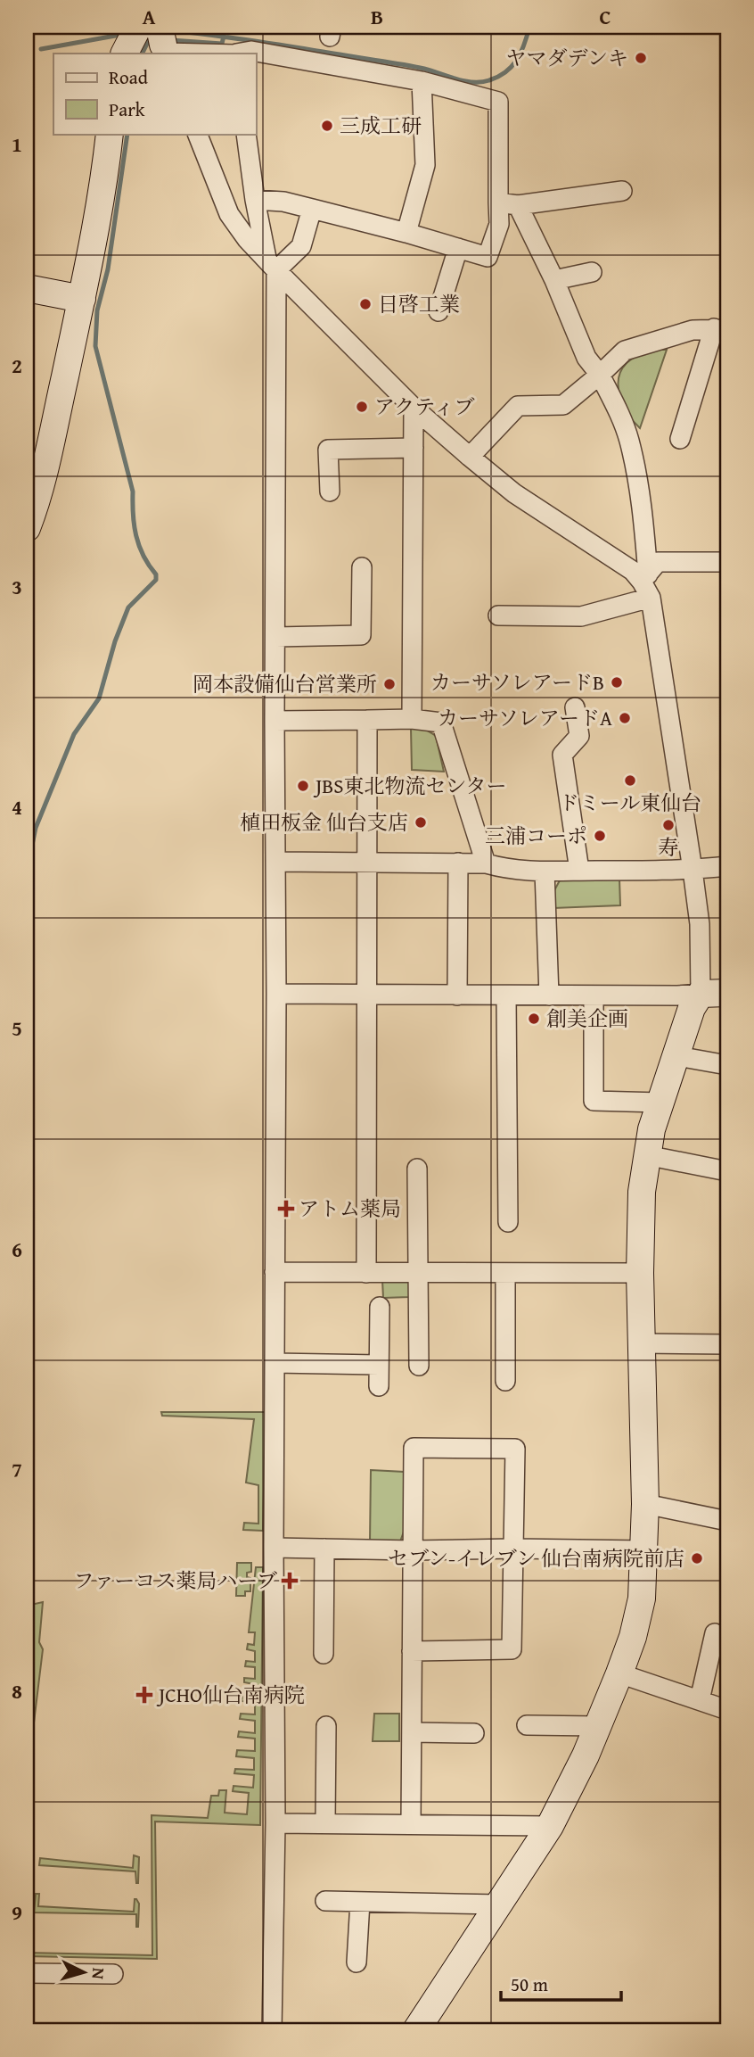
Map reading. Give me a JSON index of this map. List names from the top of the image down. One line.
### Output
{"places":{"other":["ヤマダデンキ","三成工研","日啓工業","アクティブ","カーサソレアードB","岡本設備仙台営業所","カーサソレアードA","ドミール東仙台","JBS東北物流センター","植田板金 仙台支店","寿","三浦コーポ","創美企画","セブン-イレブン 仙台南病院前店"],"health":["アトム薬局","ファーコス薬局ハーブ","JCHO仙台南病院"]},"legend":["Road","Park"],"scale_bar":"50 m","north":"right","grid":{"columns":["A","B","C"],"rows":["1","2","3","4","5","6","7","8","9"]}}
